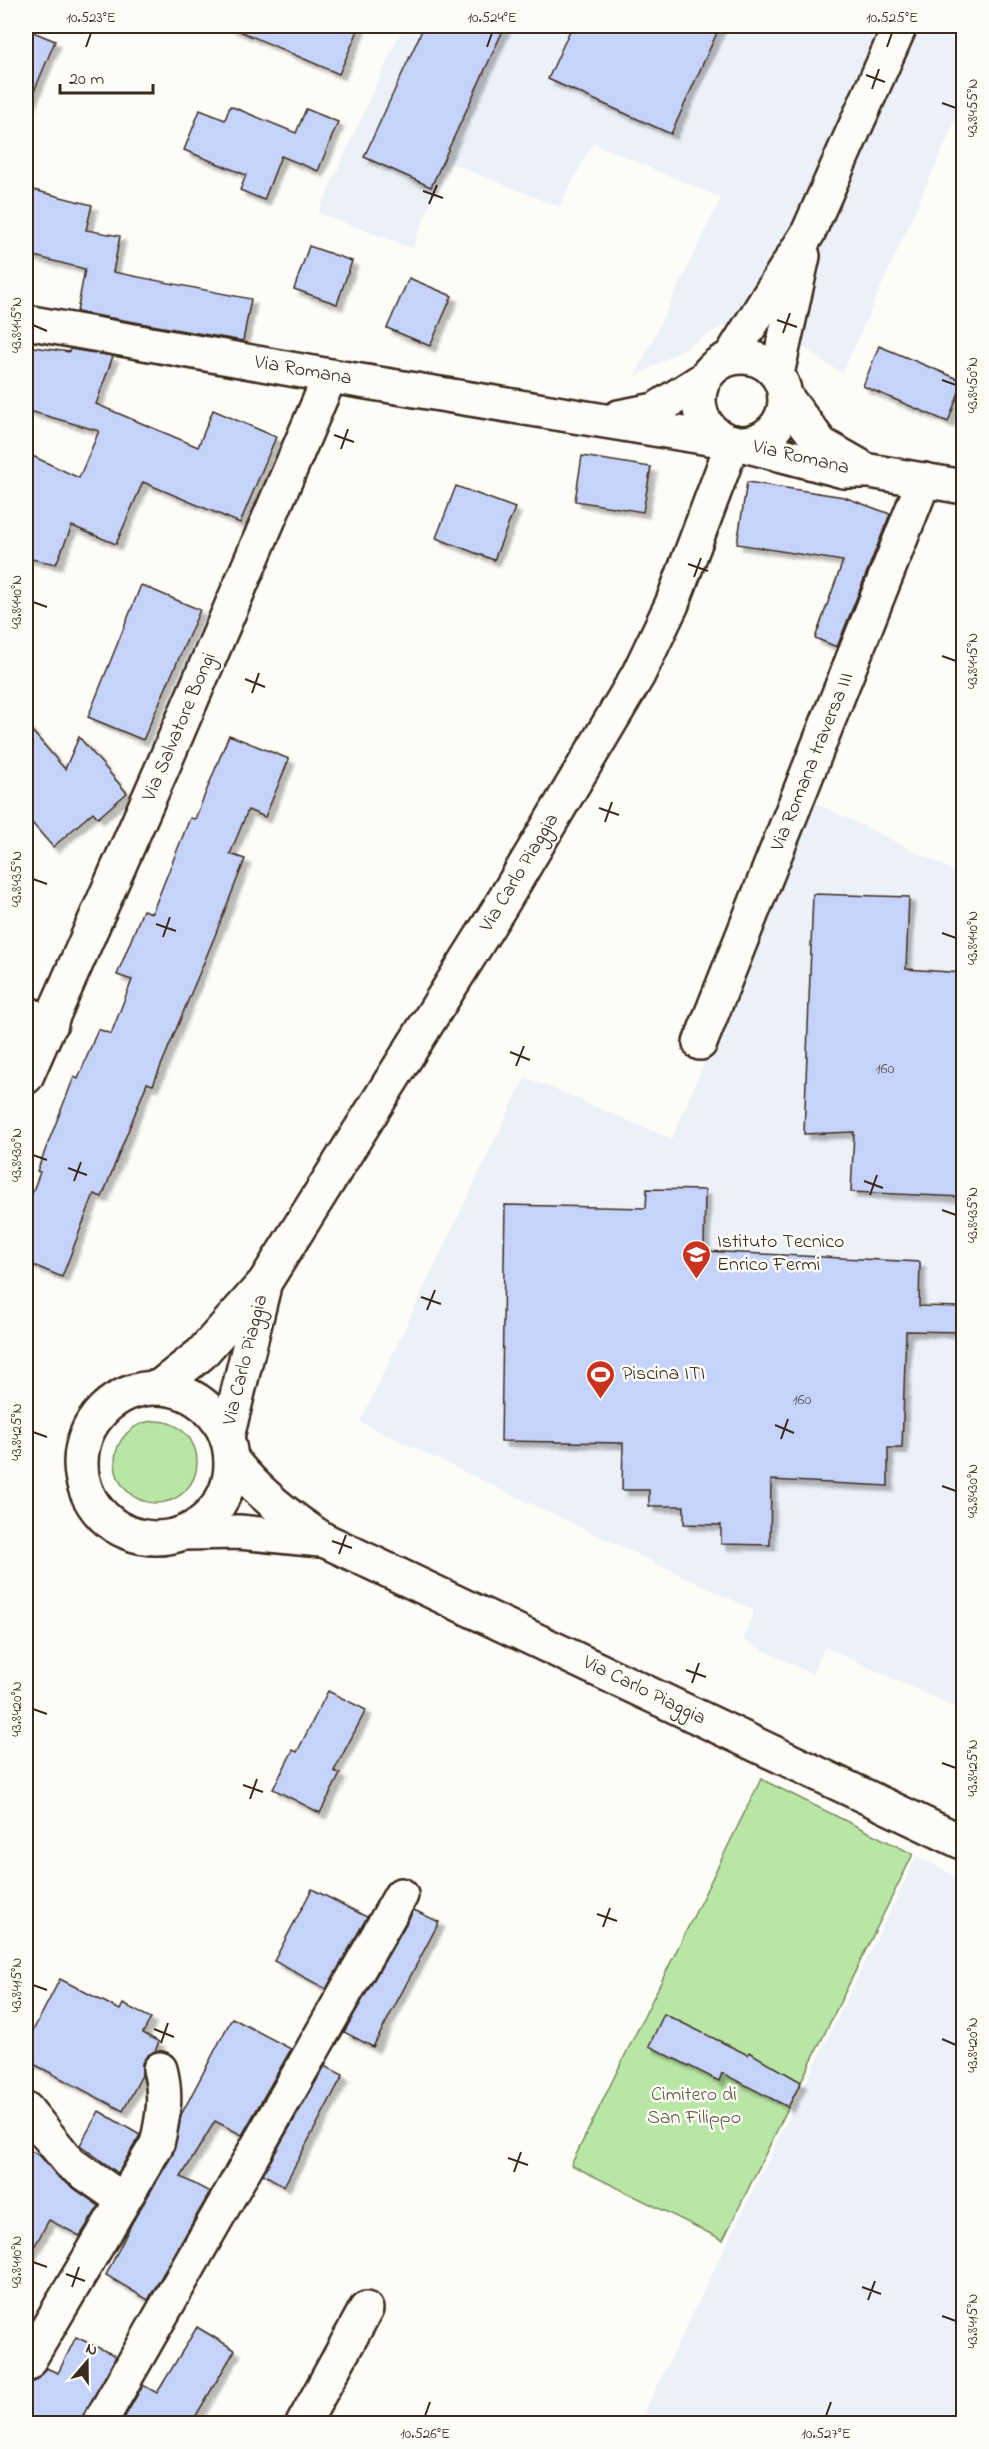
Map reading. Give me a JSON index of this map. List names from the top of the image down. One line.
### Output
{"streets":{"street":["Via Romana","Via Salvatore Bongi","Via Romana traversa III","Via Carlo Piaggia"]},"crossings":[["Via Romana","Via Salvatore Bongi"],["Via Romana","Via Romana traversa III"],["Via Romana","Via Carlo Piaggia"]],"parks":["Cimitero di San Filippo"],"places":{"school or university":["Istituto Tecnico Enrico Fermi"],"sports":["Piscina ITI"]},"house_numbers":["160","160"],"scale_bar":"20 m","north":"top","coordinates":["10.523°E","10.524°E","10.525°E","43.8455°N","43.8445°N","43.8450°N","43.8440°N","43.8435°N","43.8430°N","43.8425°N","43.8420°N","43.8415°N","43.8410°N","10.526°E","10.527°E"]}
